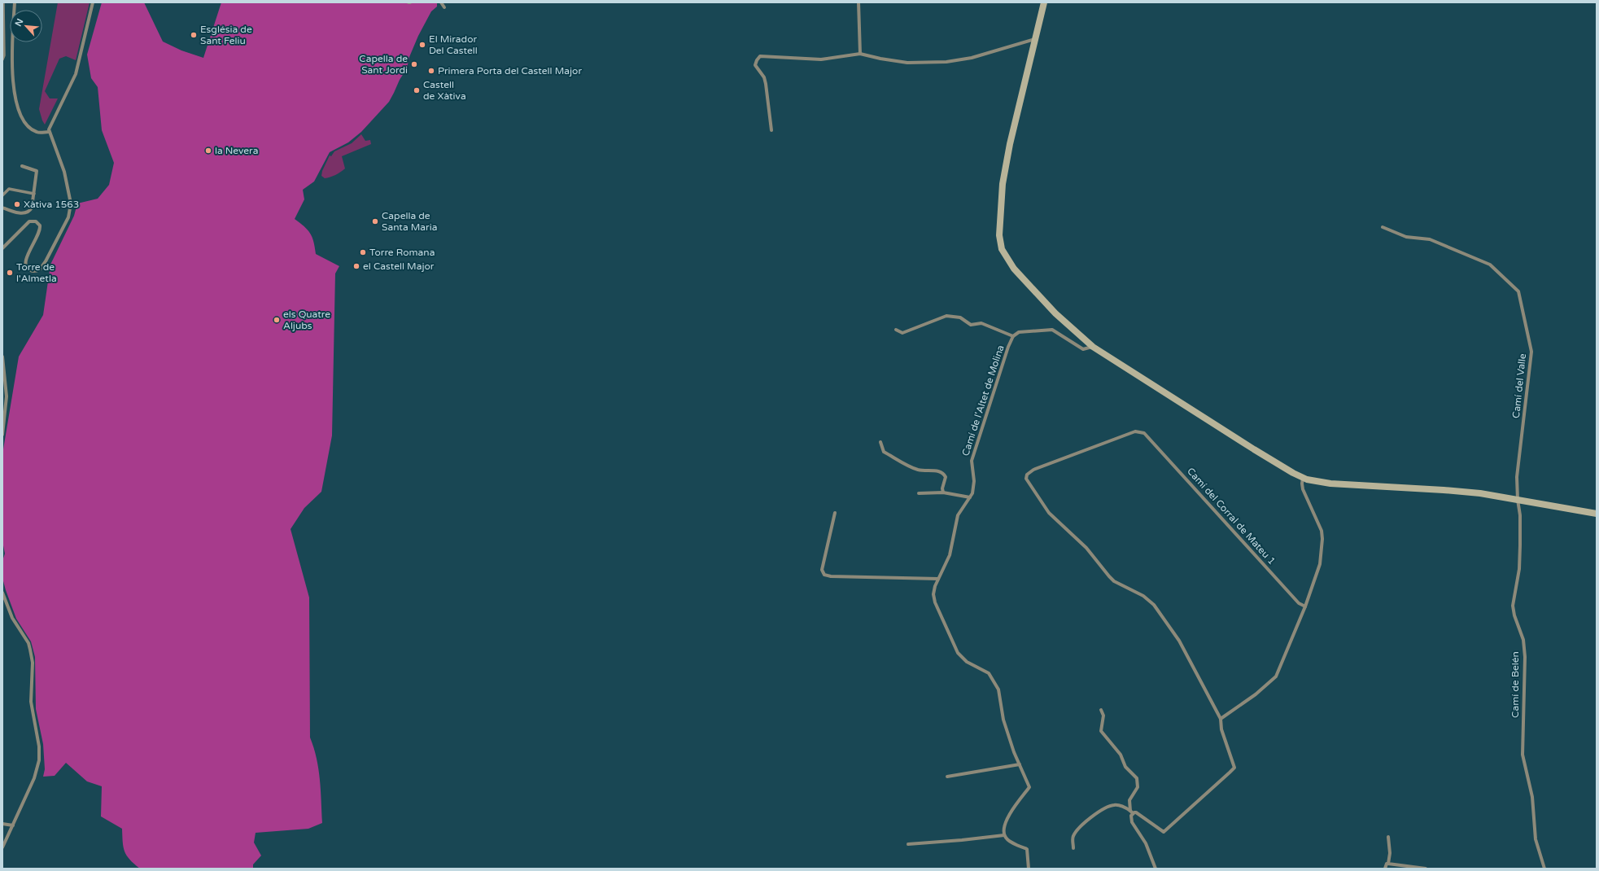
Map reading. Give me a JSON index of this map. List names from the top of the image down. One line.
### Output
{"streets":{"street":["Camí del Valle","Camí de l'Altet de Molina","Camí del Corral de Mateu 1","Camí de Belén"]},"crossings":[["Camí del Valle","Camí de Belén"]],"places":["Església de Sant Feliu","El Mirador Del Castell","Capella de Sant Jordi","Primera Porta del Castell Major","Castell de Xàtiva","la Nevera","Xàtiva 1563","Capella de Santa Maria","Torre Romana","el Castell Major","Torre de l'Almetla","els Quatre Aljubs"],"north":"top left"}
